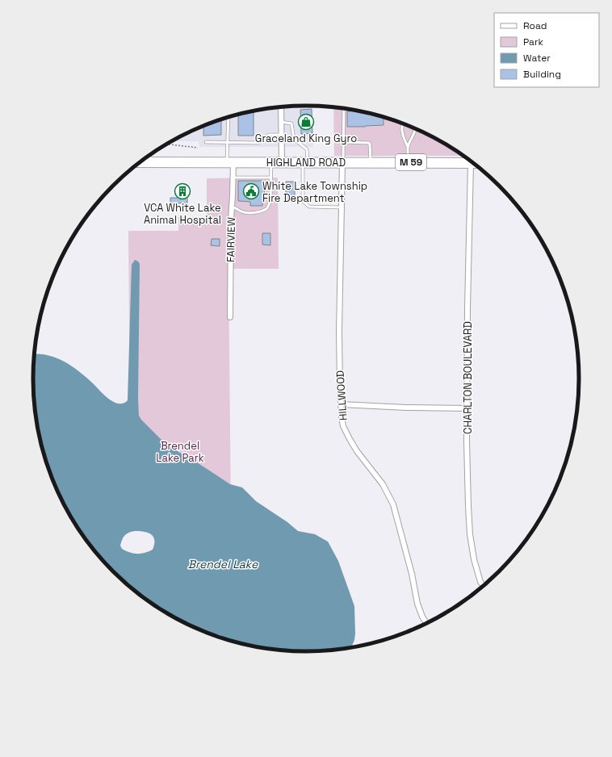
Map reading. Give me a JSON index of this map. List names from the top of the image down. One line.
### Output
{"streets":{"highway":["HIGHLAND ROAD","M 59"],"street":["FAIRVIEW","CHARLTON BOULEVARD","HILLWOOD"]},"crossings":[["HIGHLAND ROAD","FAIRVIEW"],["HIGHLAND ROAD","HILLWOOD"]],"water":["Brendel Lake"],"parks":["Brendel Lake Park"],"places":{"shop":["Graceland King Gyro"],"building":["VCA White Lake Animal Hospital"],"public building":["White Lake Township Fire Department"]},"legend":["Road","Park","Water","Building"]}
